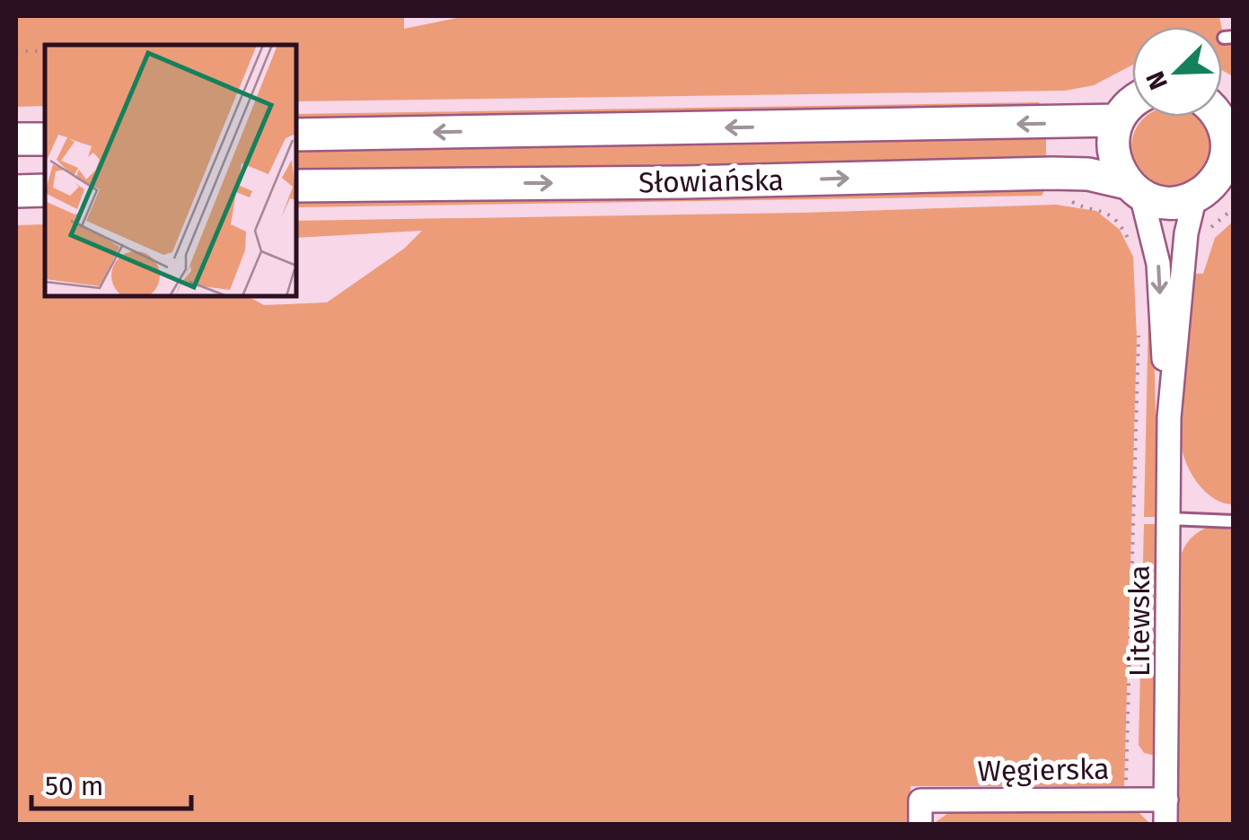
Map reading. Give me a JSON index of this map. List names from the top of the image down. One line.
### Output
{"streets":{"main road":["Słowiańska"],"street":["Litewska","Węgierska"]},"crossings":[["Słowiańska","Litewska"],["Litewska","Węgierska"]],"scale_bar":"50 m","north":"bottom left"}
